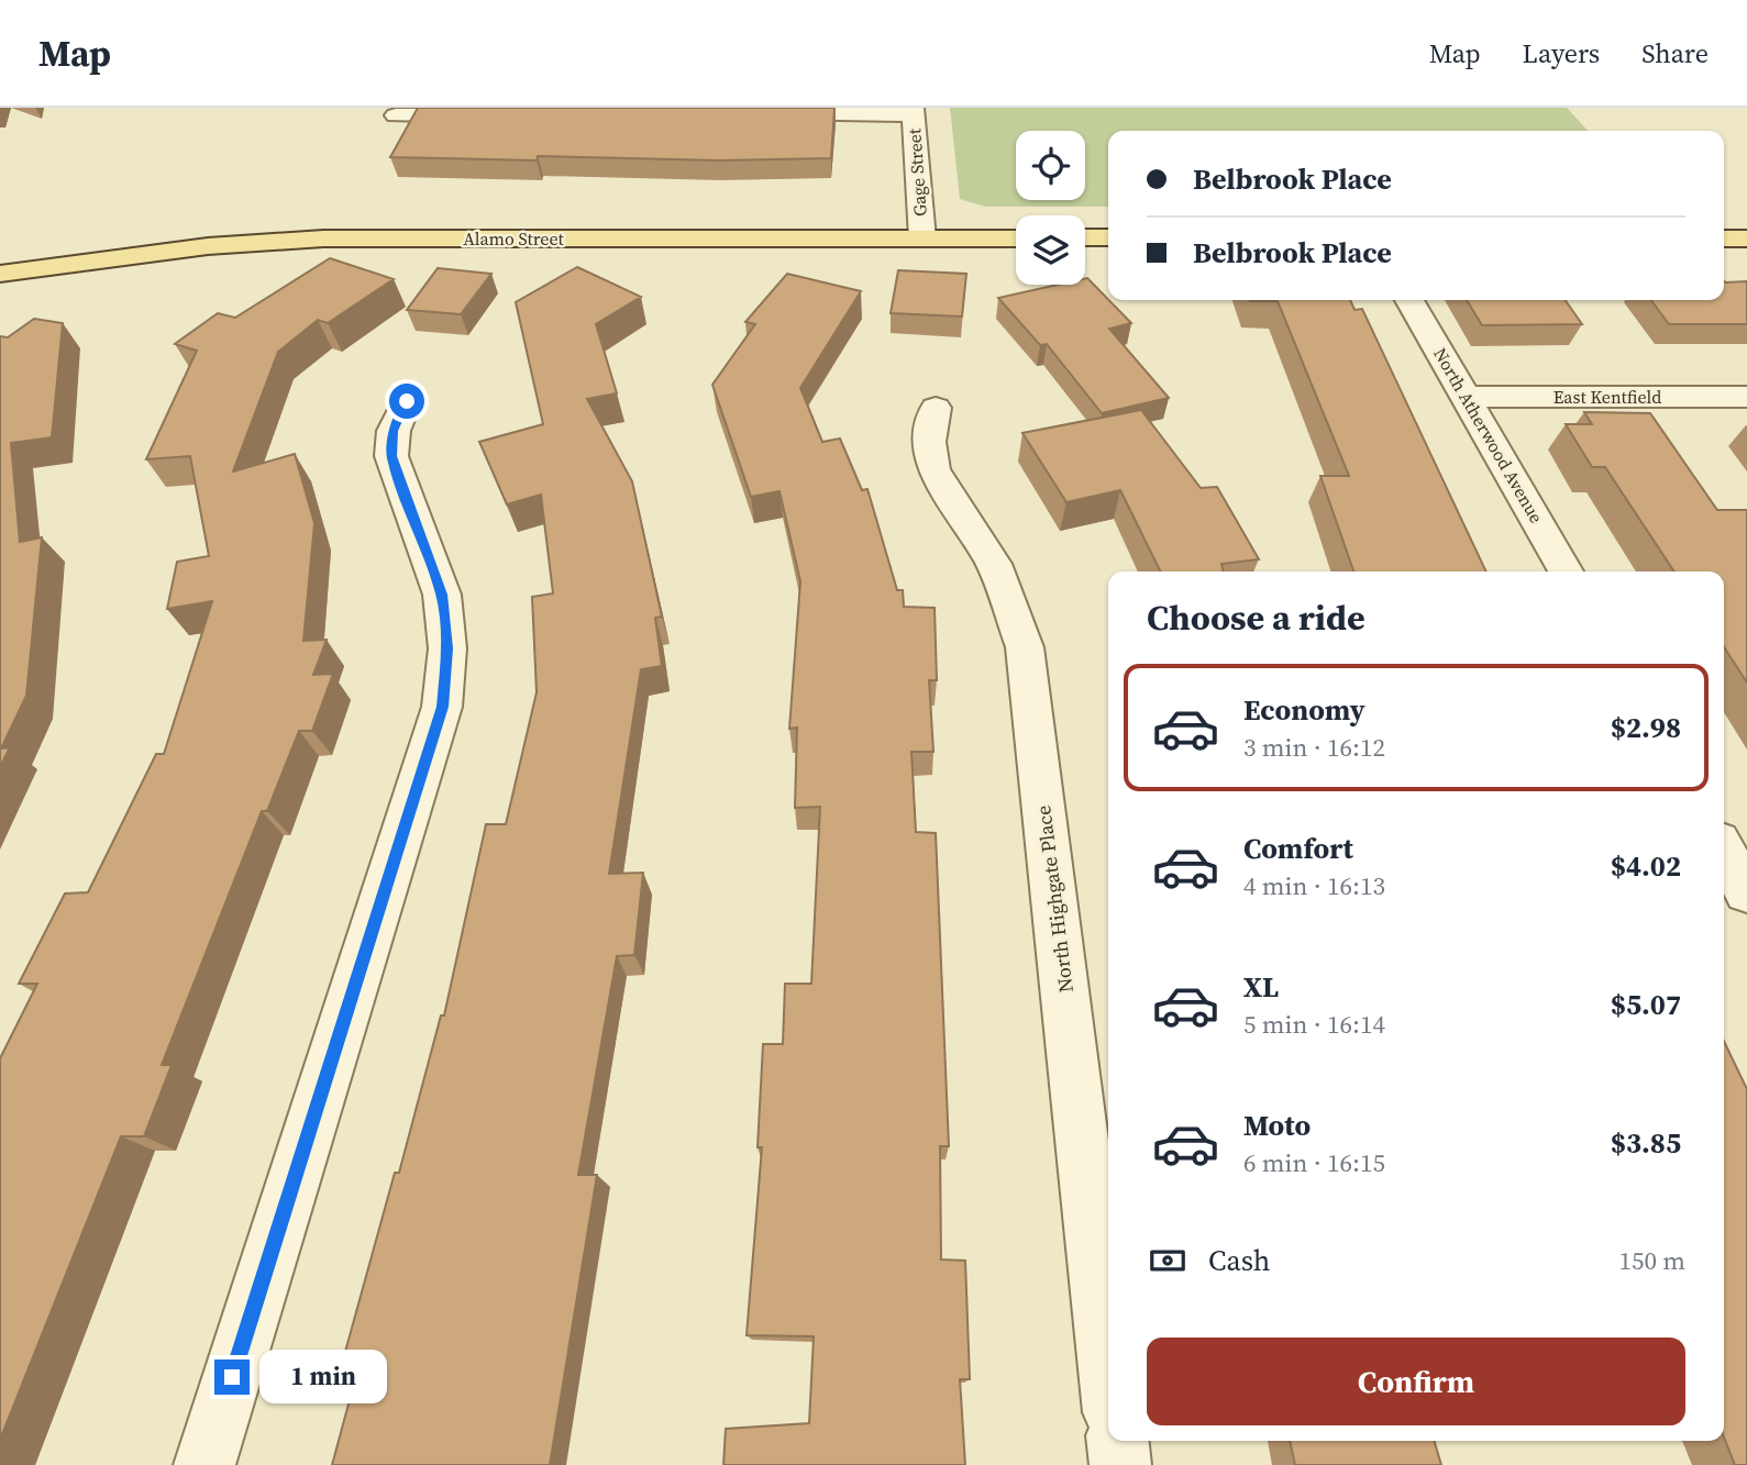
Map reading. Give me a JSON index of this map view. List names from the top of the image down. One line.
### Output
{"streets":{"main road":["Alamo Street"],"street":["Gage Street","East Kentfield","North Atherwood Avenue","North Highgate Place"]},"crossings":[["Gage Street","Alamo Street"],["East Kentfield","North Atherwood Avenue"]],"page":{"header":"Map","nav":["Map","Layers","Share"],"banner":["Belbrook Place","Belbrook Place"],"heading":"Choose a ride","list":[{"name":"Economy","note":"3 min · 16:12","value":"$2.98"},{"name":"Comfort","note":"4 min · 16:13","value":"$4.02"},{"name":"XL","note":"5 min · 16:14","value":"$5.07"},{"name":"Moto","note":"6 min · 16:15","value":"$3.85"}],"pay":["Cash","150 m"],"buttons":"Confirm","bubble":"1 min"}}
